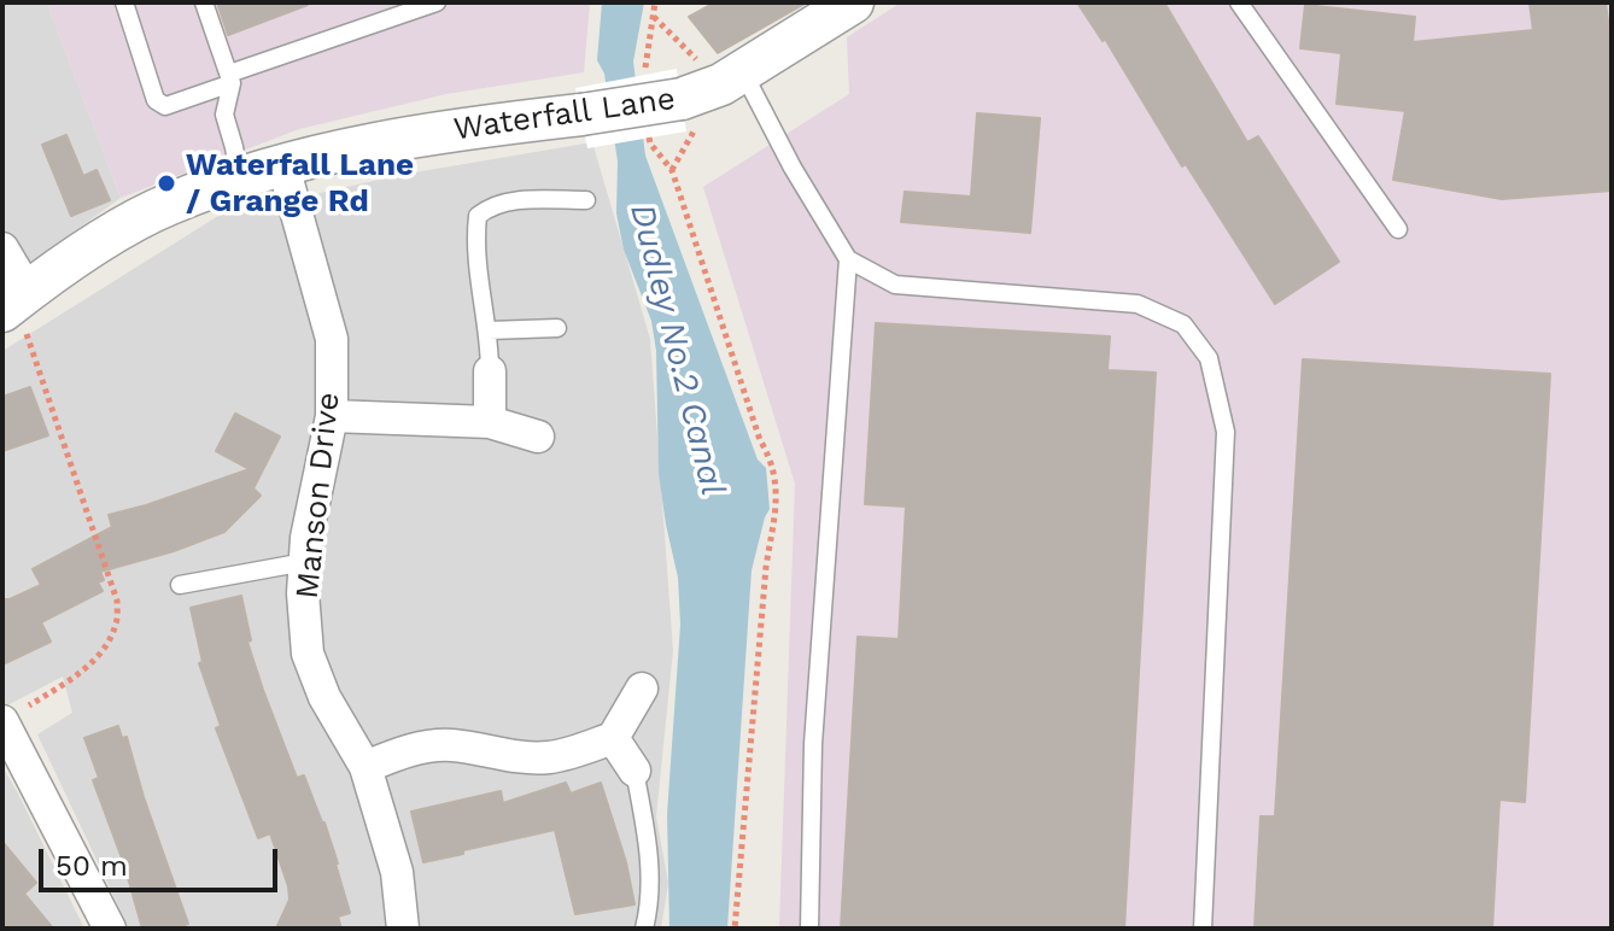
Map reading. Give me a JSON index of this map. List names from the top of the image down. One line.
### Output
{"streets":{"street":["Waterfall Lane","Manson Drive"]},"crossings":[["Waterfall Lane","Manson Drive"]],"water":["Dudley No.2 Canal"],"places":["Waterfall Lane / Grange Rd"],"scale_bar":"50 m"}
